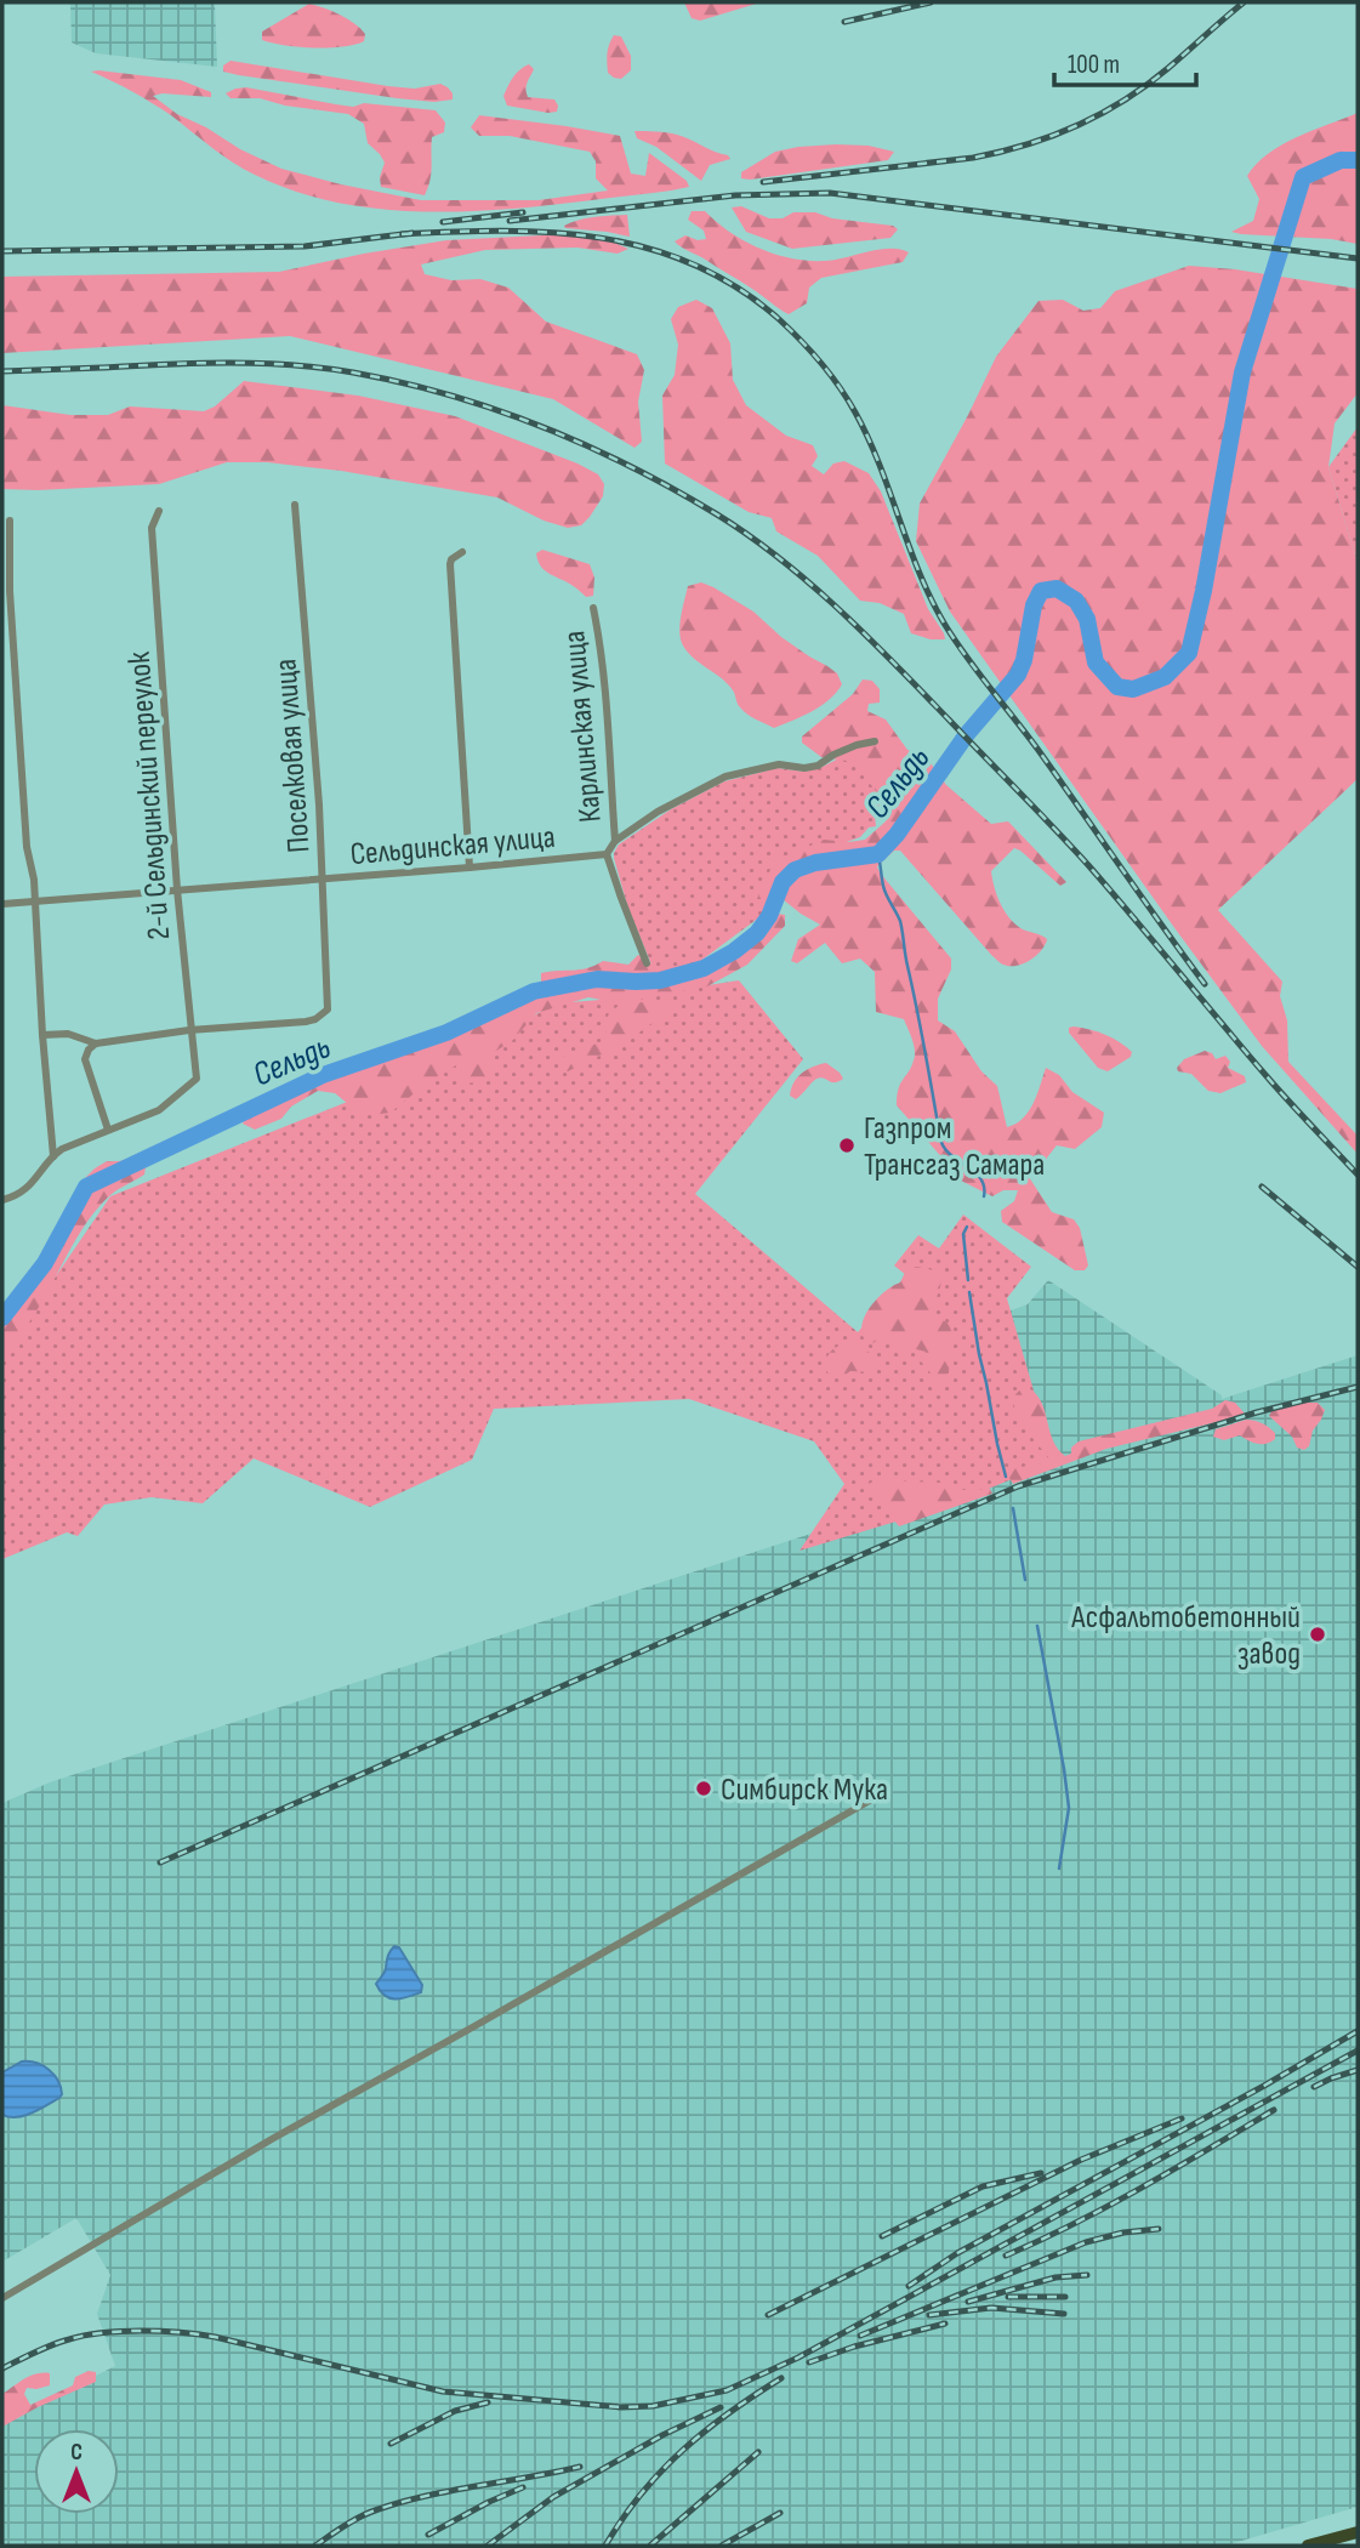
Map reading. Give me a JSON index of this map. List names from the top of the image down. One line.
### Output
{"streets":{"street":["Карлинская улица","Поселковая улица","2-й Сельдинский переулок","Сельдинская улица"]},"crossings":[["Поселковая улица","2-й Сельдинский переулок"],["Поселковая улица","Сельдинская улица"],["2-й Сельдинский переулок","Сельдинская улица"]],"water":["Сельдь"],"places":["Газпром Трансгаз Самара","Асфальтобетонный завод","Симбирск Мука"],"scale_bar":"100 m","north":"top"}
